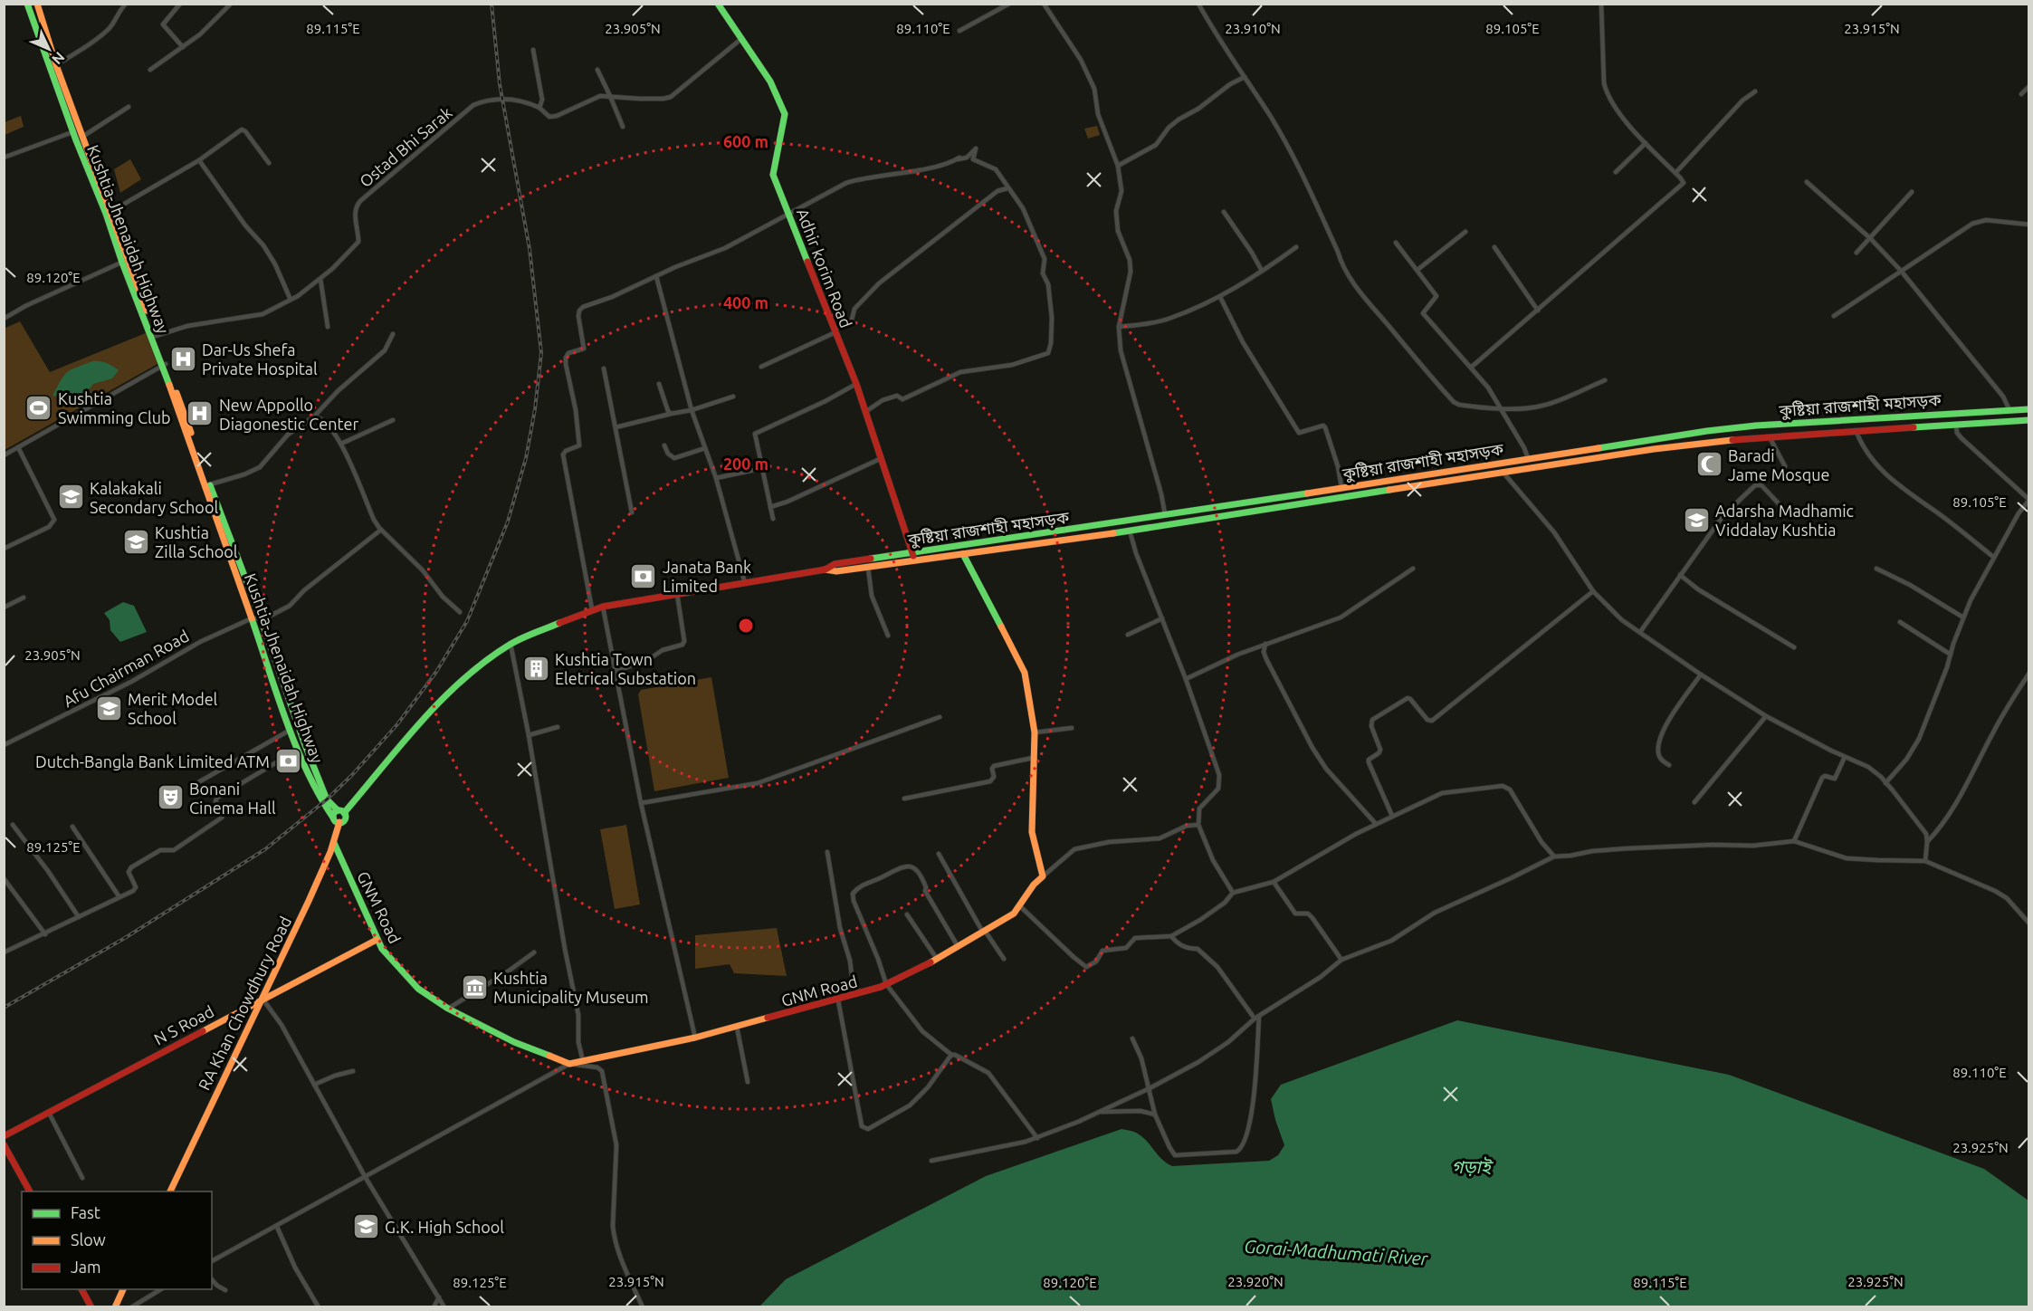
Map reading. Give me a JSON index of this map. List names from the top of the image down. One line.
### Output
{"streets":{"main road":["Kushtia-Jhenaidah Highway","Adhir korim Road","কুষ্টিয়া রাজশাহী মহাসড়ক","GNM Road","RA Khan Chowdhury Road","N S Road"],"street":["Ostad Bhi Sarak","Afu Chairman Road"]},"crossings":[["Ostad Bhi Sarak","Kushtia-Jhenaidah Highway"],["Kushtia-Jhenaidah Highway","কুষ্টিয়া রাজশাহী মহাসড়ক"],["Kushtia-Jhenaidah Highway","Afu Chairman Road"],["Kushtia-Jhenaidah Highway","RA Khan Chowdhury Road"],["Adhir korim Road","কুষ্টিয়া রাজশাহী মহাসড়ক"],["কুষ্টিয়া রাজশাহী মহাসড়ক","RA Khan Chowdhury Road"],["GNM Road","RA Khan Chowdhury Road"],["GNM Road","N S Road"],["RA Khan Chowdhury Road","N S Road"]],"water":["গড়াই","Gorai-Madhumati River"],"places":{"hospital":["Dar-Us Shefa Private Hospital","New Appollo Diagonestic Center"],"sports":["Kushtia Swimming Club"],"mosque":["Baradi Jame Mosque"],"school or university":["Kalakakali Secondary School","Adarsha Madhamic Viddalay Kushtia","Kushtia Zilla School","Merit Model School","G.K. High School"],"bank":["Janata Bank Limited","Dutch-Bangla Bank Limited ATM"],"building":["Kushtia Town Eletrical Substation"],"theatre":["Bonani Cinema Hall"],"museum":["Kushtia Municipality Museum"]},"legend":["Fast","Slow","Jam"],"north":"bottom right","coordinates":["89.110°E","89.105°E","89.115°E","23.905°N","23.910°N","23.915°N","89.120°E","89.125°E","23.925°N","23.920°N"],"rings":["600 m","400 m","200 m"]}
